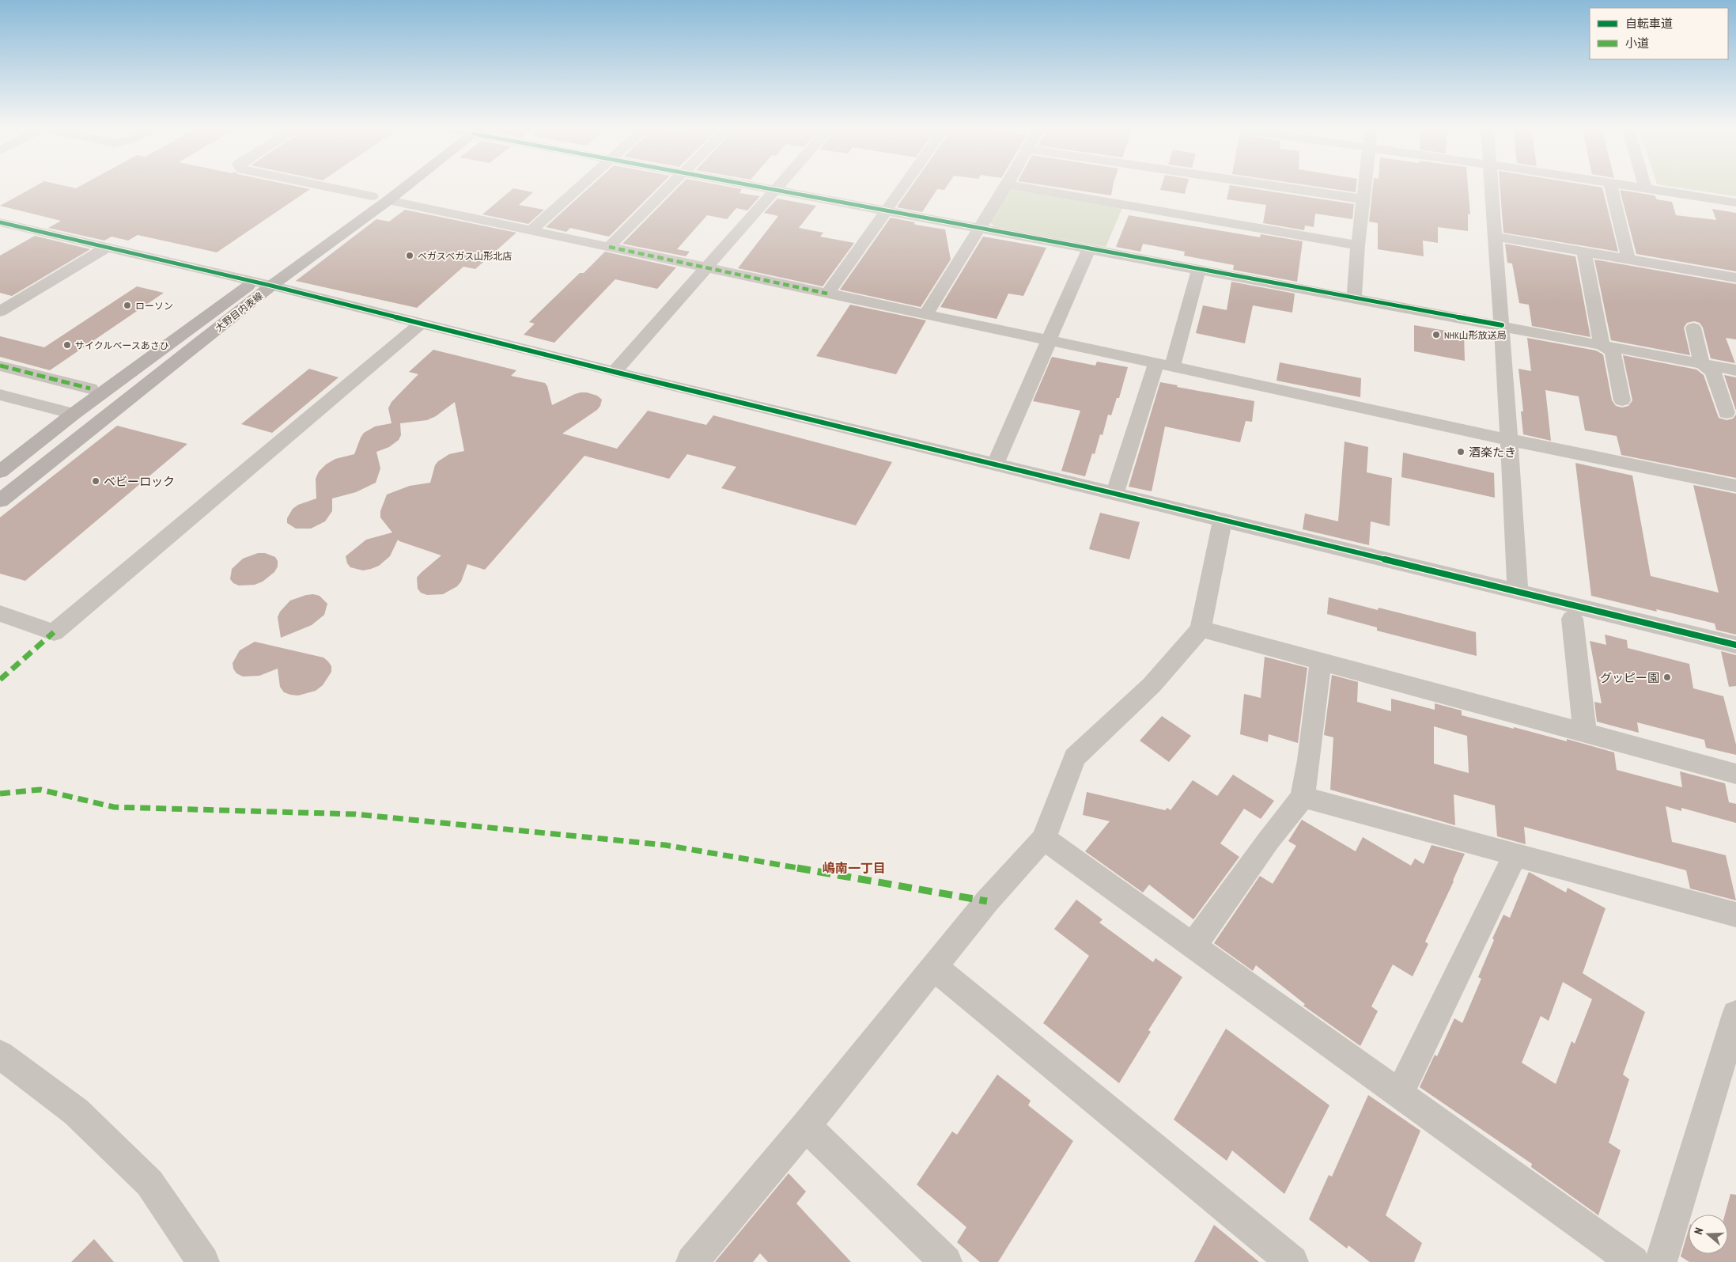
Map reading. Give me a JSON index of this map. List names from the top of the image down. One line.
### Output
{"streets":{"main road":["大野目内表線"]},"districts":["嶋南一丁目"],"places":["ベガスベガス山形北店","ローソン","NHK山形放送局","サイクルベースあさひ","酒楽たき","ベビーロック","グッピー園"],"legend":["自転車道","小道"],"north":"left"}
